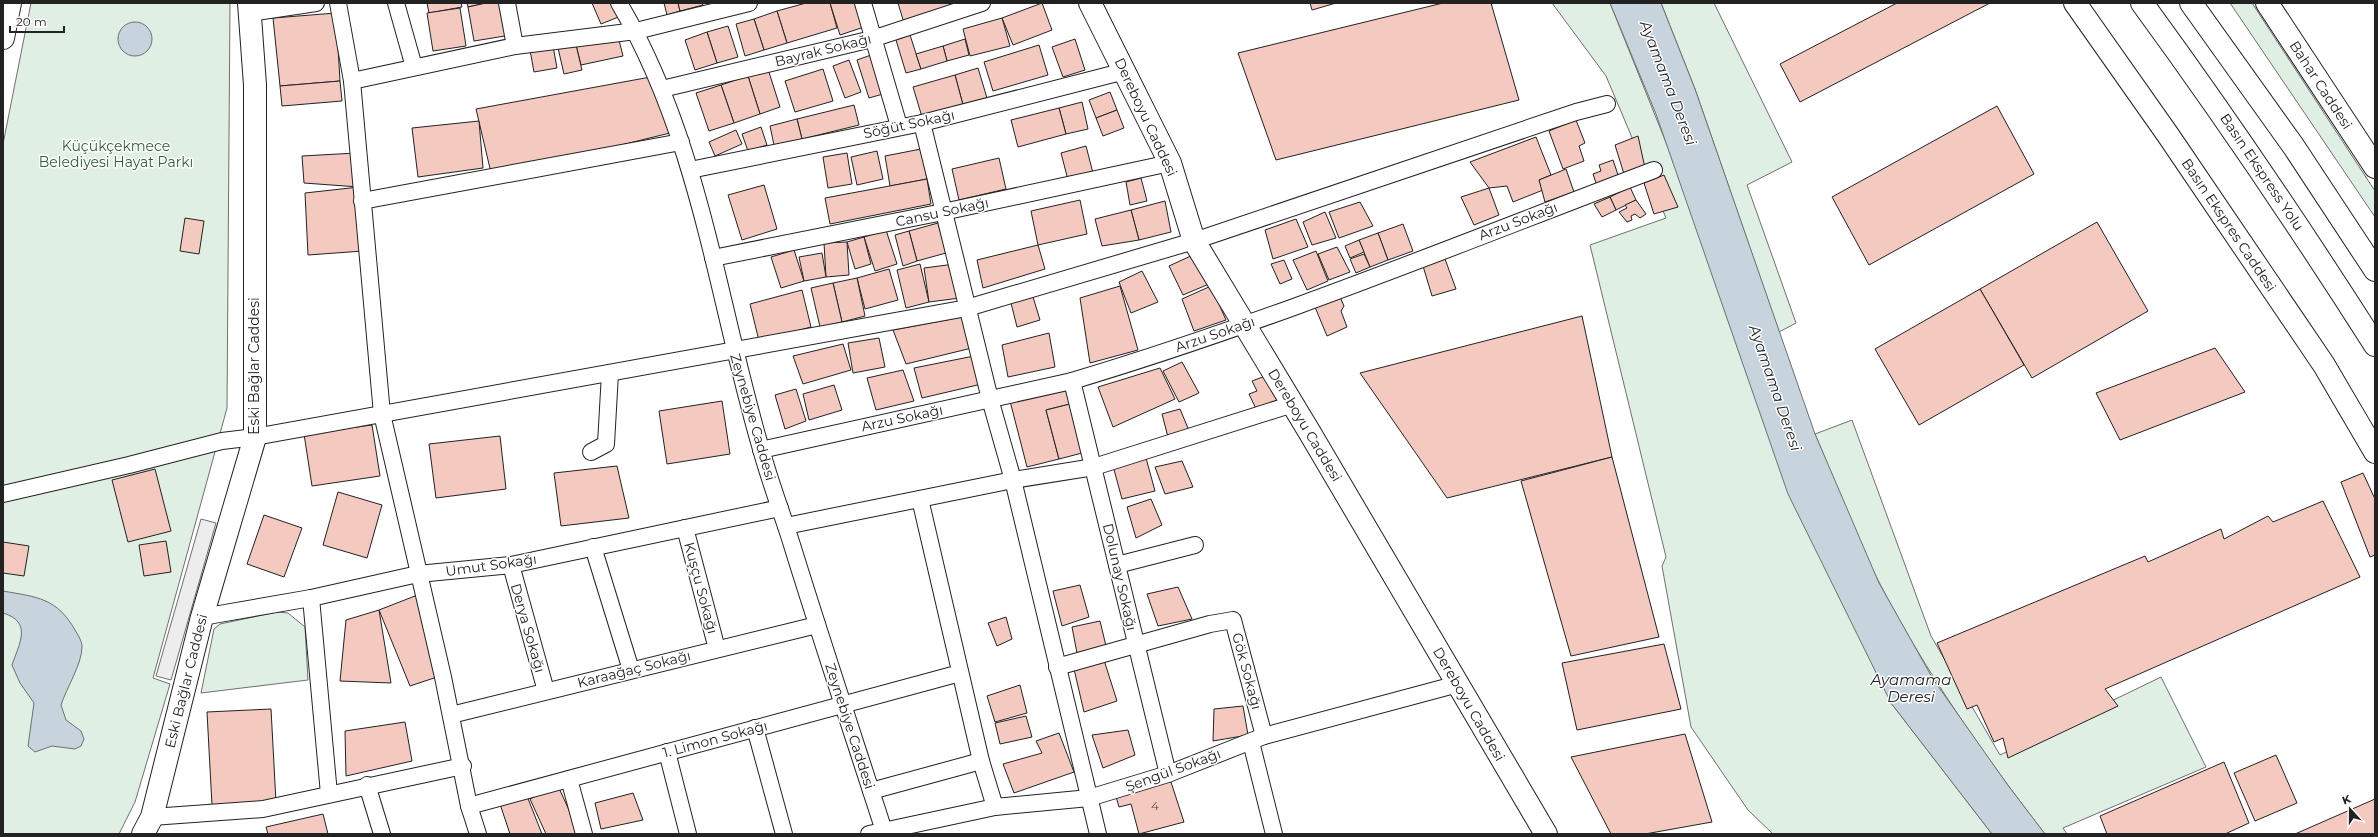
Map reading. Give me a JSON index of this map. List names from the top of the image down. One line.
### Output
{"streets":{"main road":["Bahar Caddesi","Dereboyu Caddesi","Basın Ekspress Yolu","Basın Ekspres Caddesi","Eski Bağlar Caddesi"],"street":["Bayrak Sokağı","Söğüt Sokağı","Cansu Sokağı","Arzu Sokağı","Zeynebiye Caddesi","Umut Sokağı","Dolunay Sokağı","Kuşçu Sokağı","Derya Sokağı","Karaağaç Sokağı","Gök Sokağı","1. Limon Sokağı","Şengül Sokağı"]},"crossings":[["Bayrak Sokağı","Zeynebiye Caddesi"],["Dereboyu Caddesi","Söğüt Sokağı"],["Dereboyu Caddesi","Cansu Sokağı"],["Dereboyu Caddesi","Arzu Sokağı"],["Dereboyu Caddesi","Şengül Sokağı"],["Söğüt Sokağı","Zeynebiye Caddesi"],["Cansu Sokağı","Zeynebiye Caddesi"],["Arzu Sokağı","Zeynebiye Caddesi"],["Arzu Sokağı","Dolunay Sokağı"],["Eski Bağlar Caddesi","Umut Sokağı"],["Zeynebiye Caddesi","Umut Sokağı"],["Zeynebiye Caddesi","Karaağaç Sokağı"],["Zeynebiye Caddesi","1. Limon Sokağı"],["Zeynebiye Caddesi","Şengül Sokağı"],["Umut Sokağı","Kuşçu Sokağı"],["Umut Sokağı","Derya Sokağı"],["Dolunay Sokağı","Gök Sokağı"],["Dolunay Sokağı","Şengül Sokağı"],["Kuşçu Sokağı","Karaağaç Sokağı"],["Derya Sokağı","Karaağaç Sokağı"],["Gök Sokağı","Şengül Sokağı"]],"water":["Ayamama Deresi"],"parks":["Küçükçekmece Belediyesi Hayat Parkı"],"house_numbers":["4"],"scale_bar":"20 m","north":"top"}
